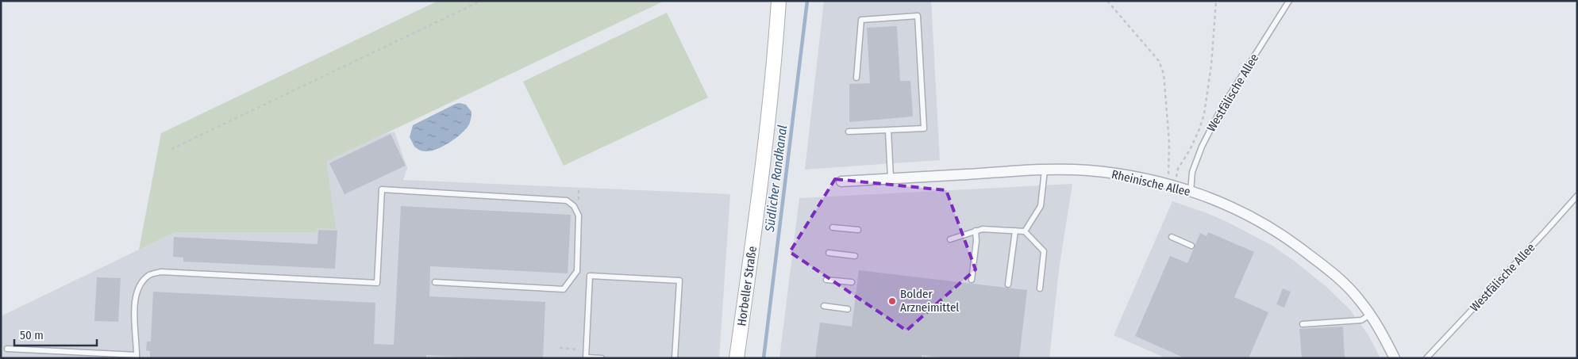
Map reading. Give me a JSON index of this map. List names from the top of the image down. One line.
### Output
{"streets":{"main road":["Horbeller Straße"],"street":["Rheinische Allee"],"lane":["Westfälische Allee"]},"crossings":[["Westfälische Allee","Rheinische Allee"]],"water":["Südlicher Randkanal"],"places":["Bolder Arzneimittel"],"scale_bar":"50 m"}
